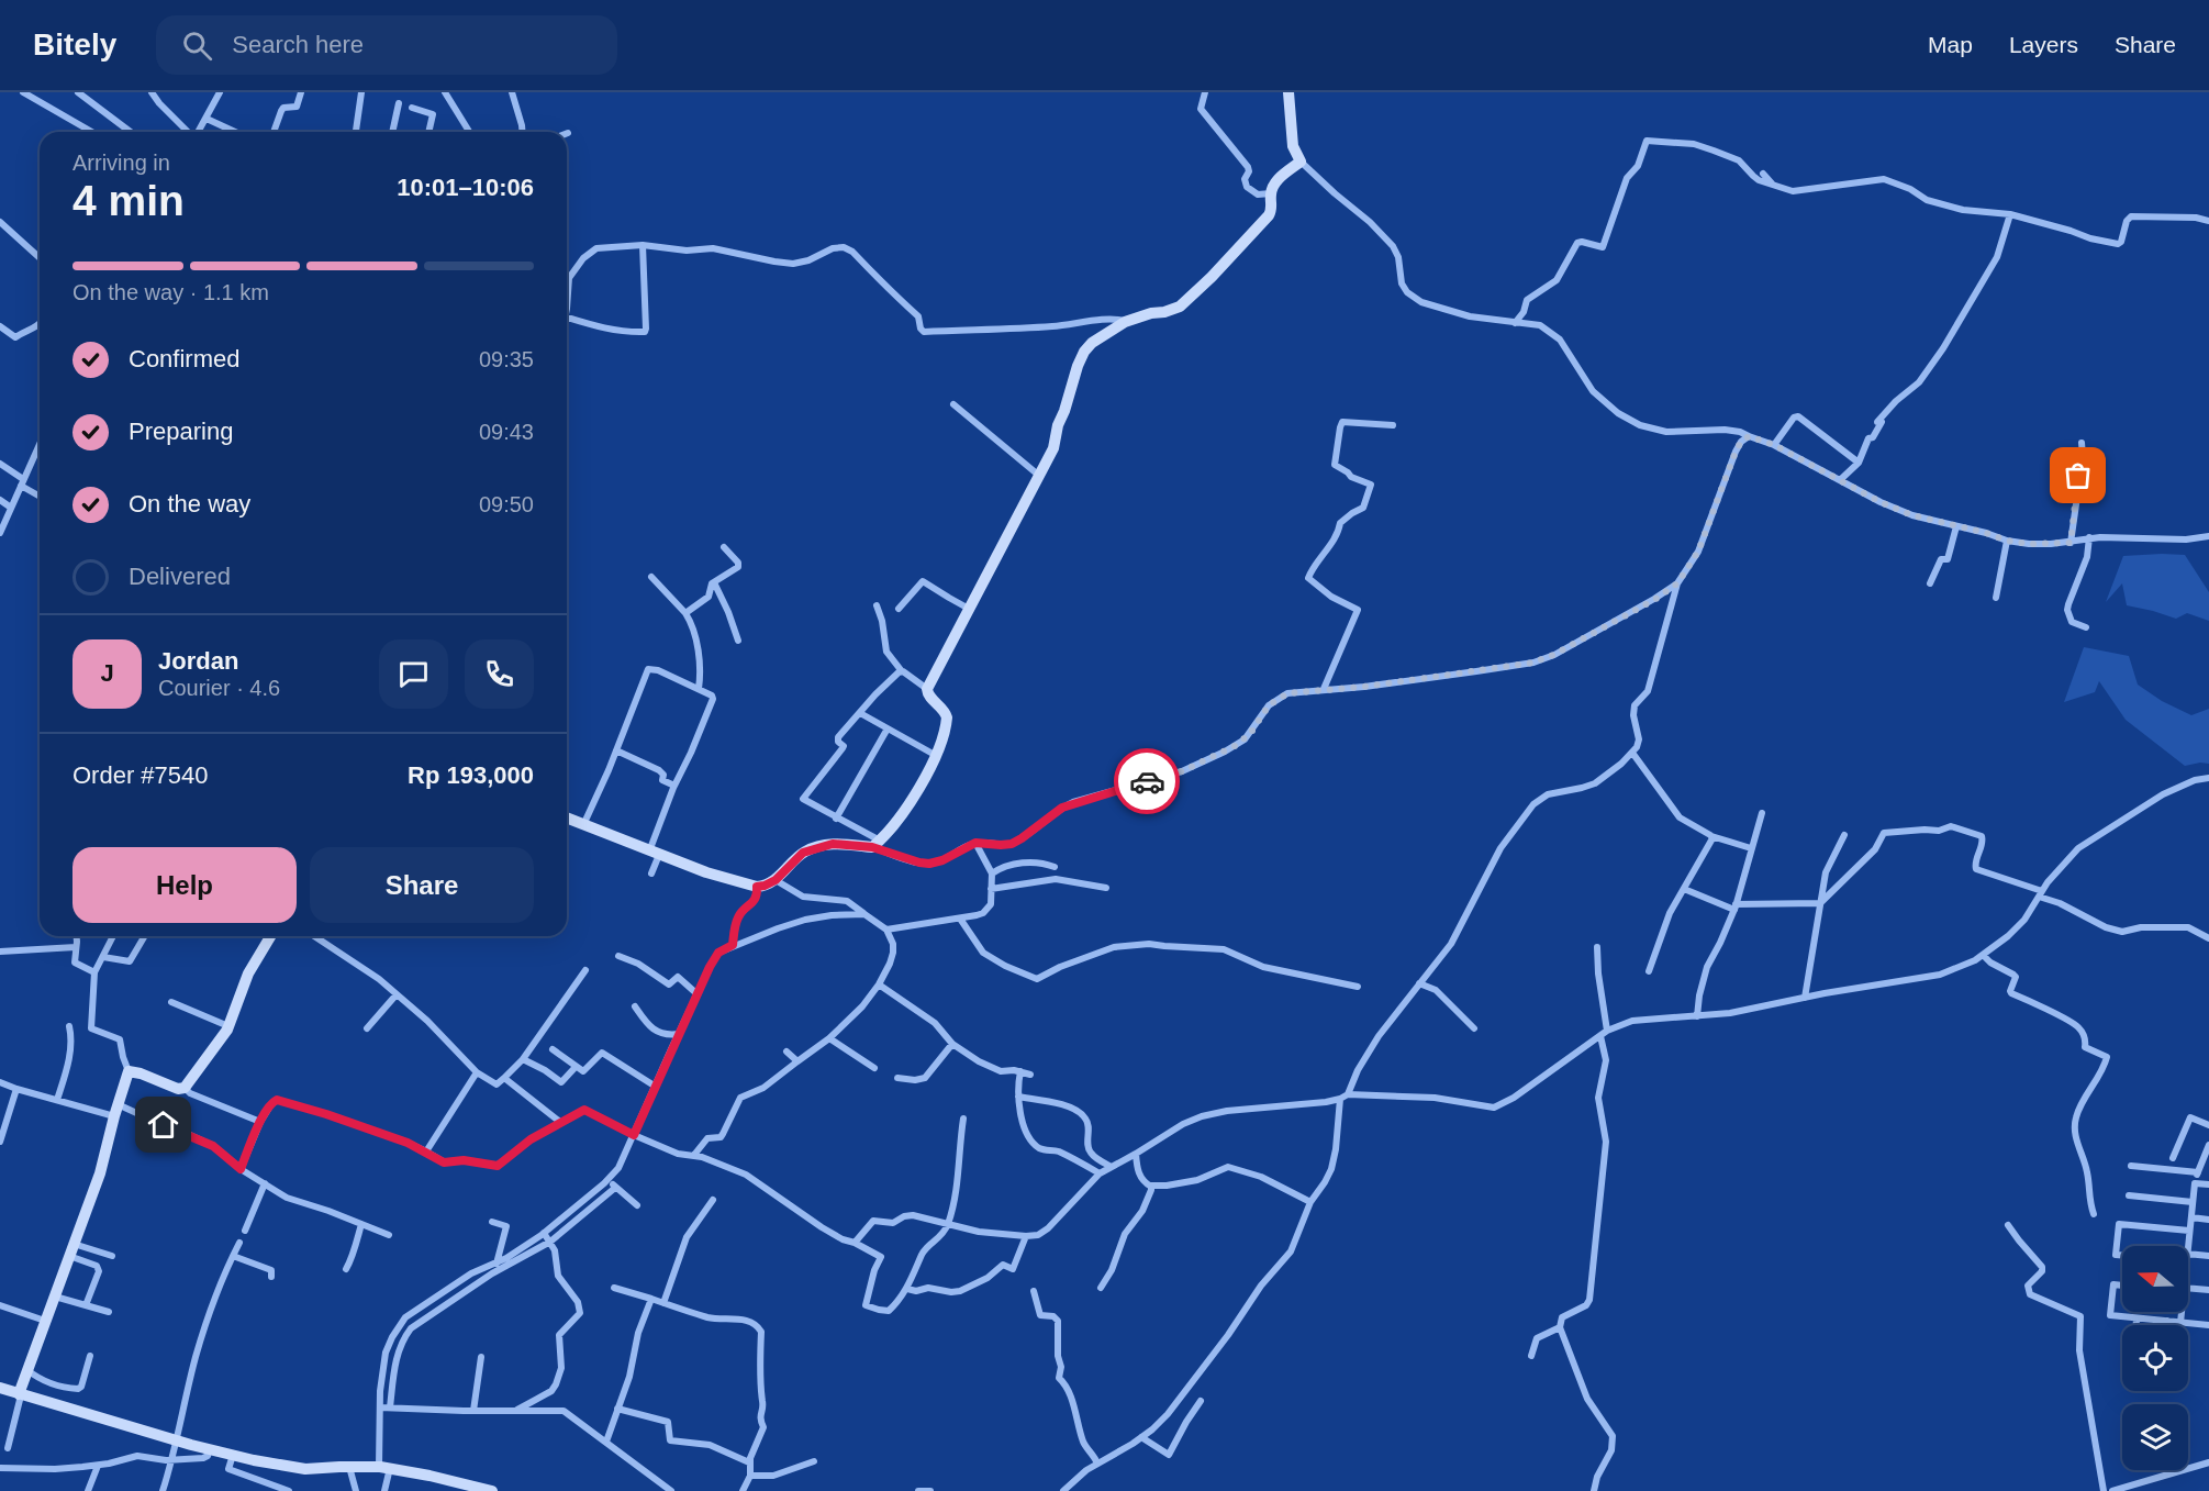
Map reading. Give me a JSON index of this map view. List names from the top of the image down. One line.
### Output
{"north":"left","page":{"header":"Bitely","search":"Search here","nav":["Map","Layers","Share"],"heading":["4 min","Arriving in","10:01–10:06"],"panel":["Jordan","Courier · 4.6","Order #7540","Rp 193,000"],"bar":"On the way · 1.1 km","list":[["Confirmed","09:35"],["Preparing","09:43"],["On the way","09:50"],"Delivered"],"round":"J","buttons":["Help","Share"]}}
